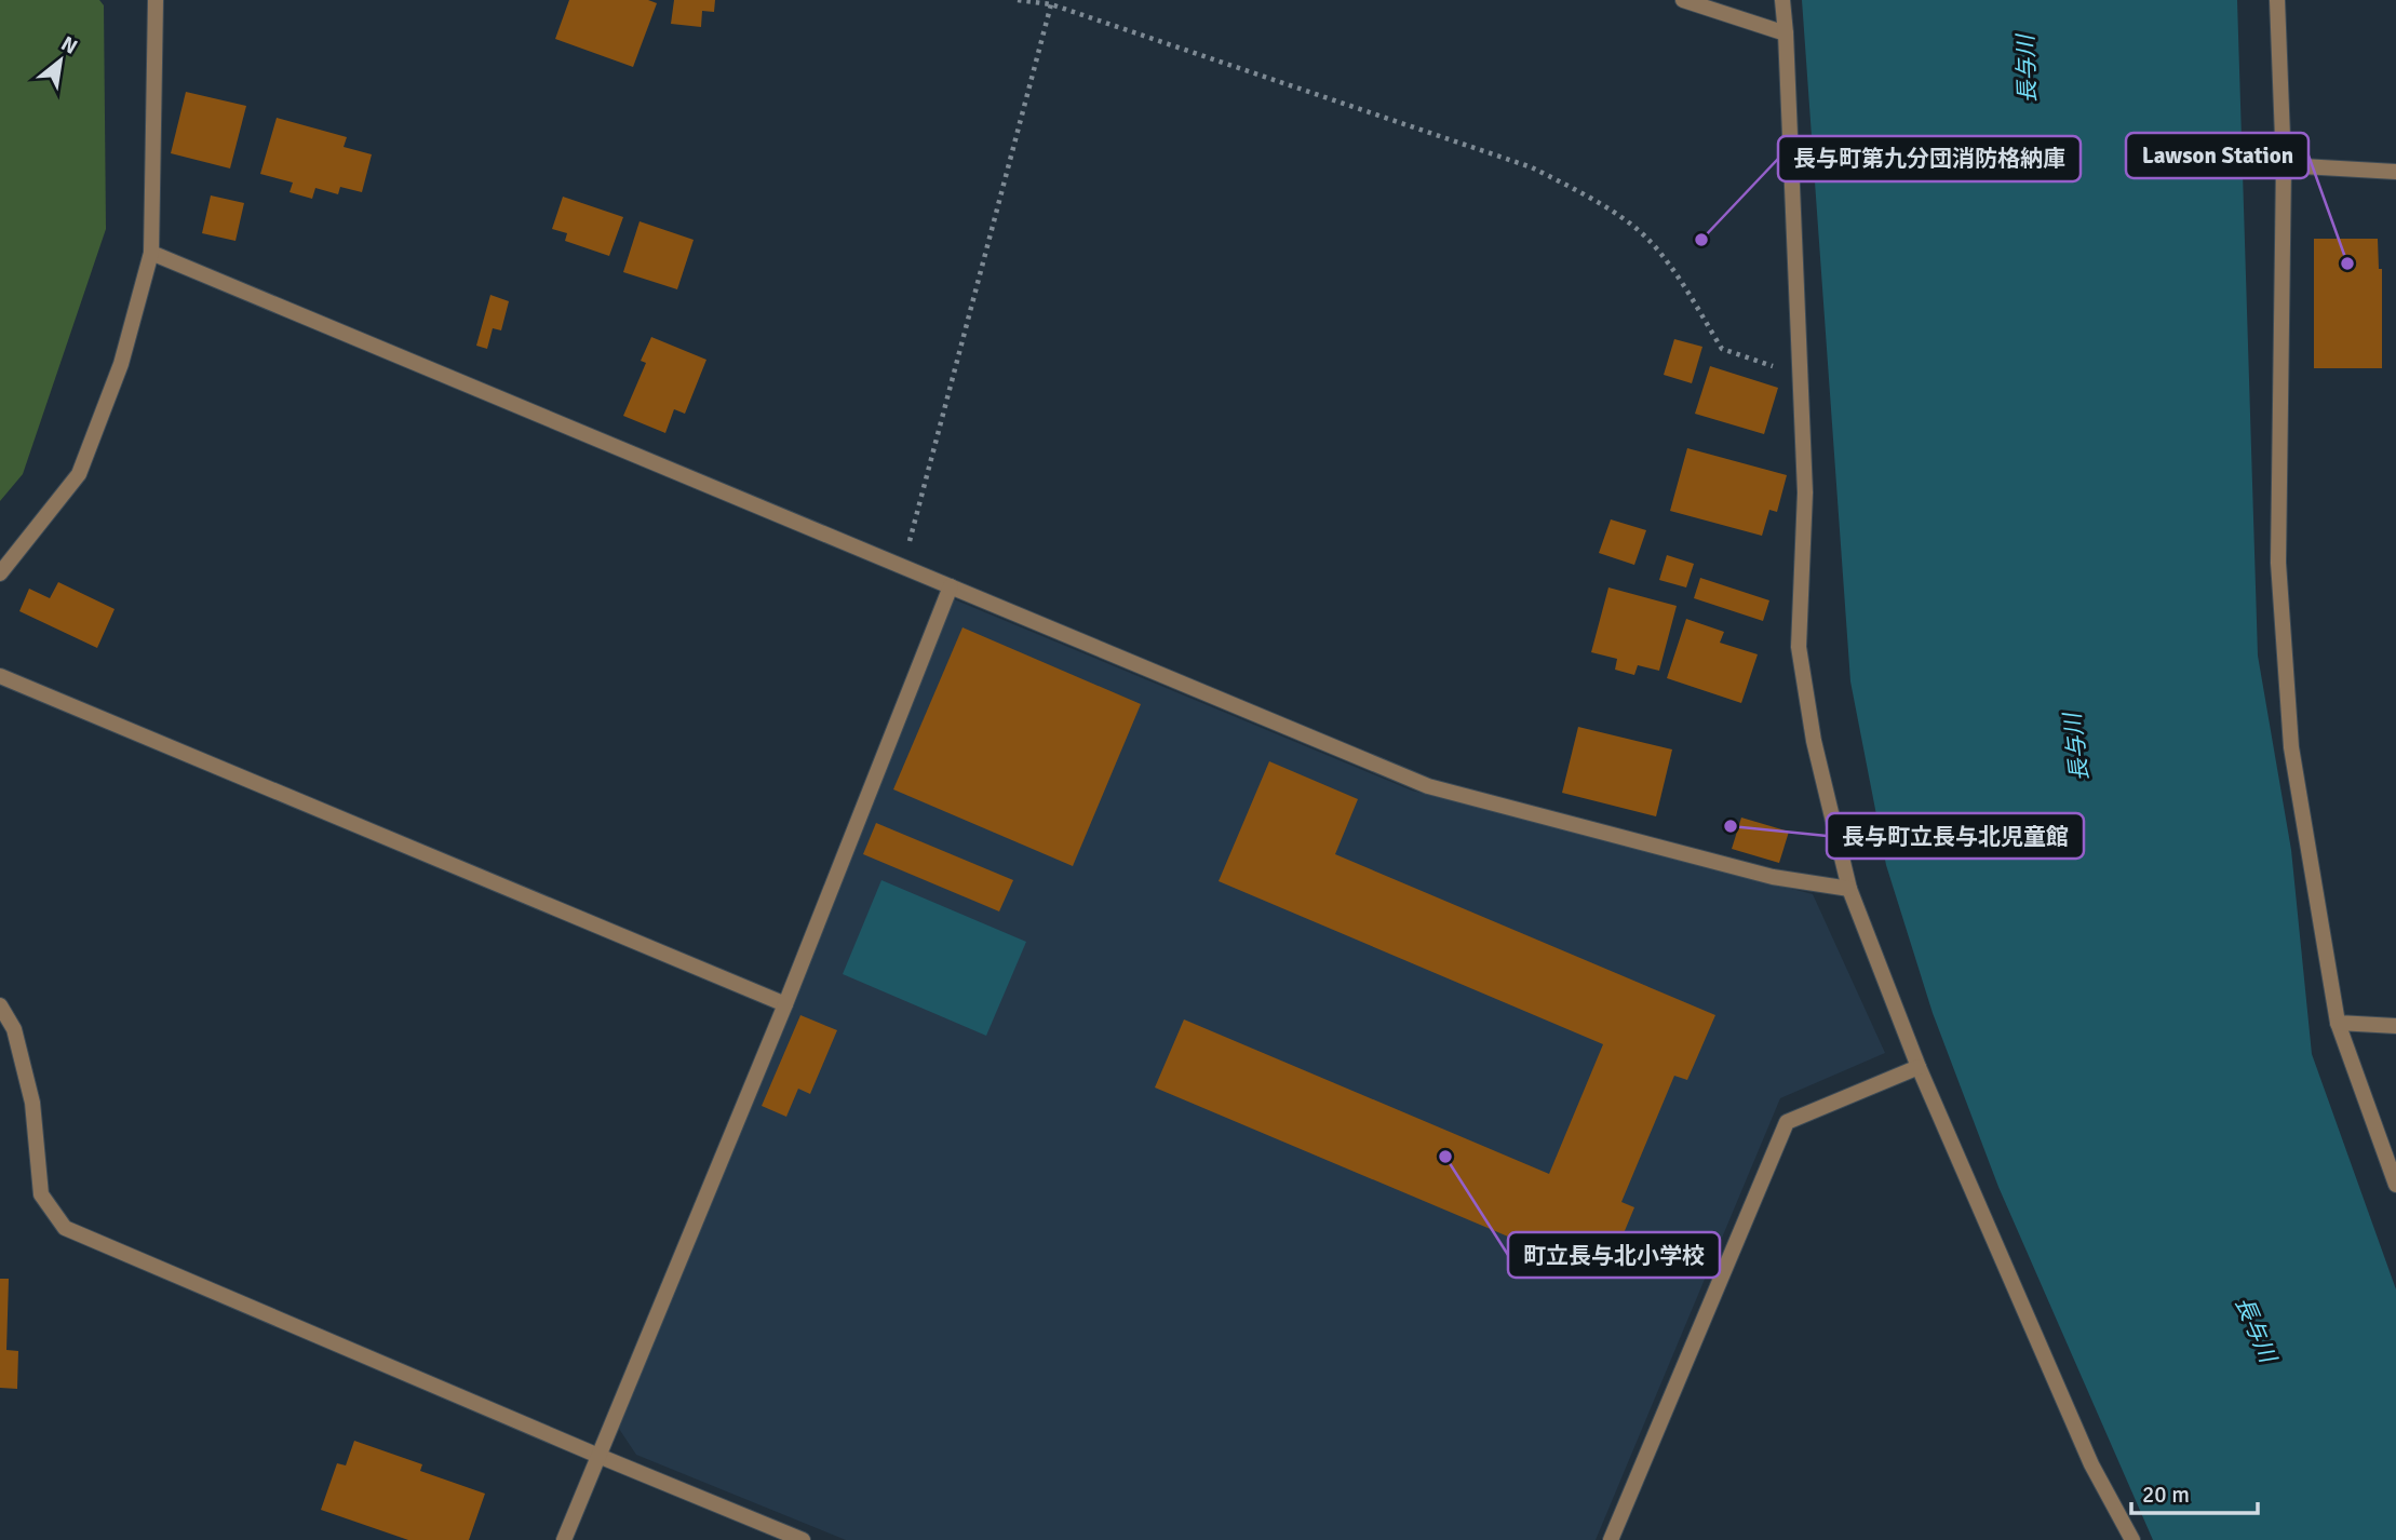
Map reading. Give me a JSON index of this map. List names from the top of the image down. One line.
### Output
{"water":["長与川"],"places":["長与町第九分団消防格納庫","Lawson Station","長与町立長与北児童館","町立長与北小学校"],"scale_bar":"20 m","north":"top right"}
